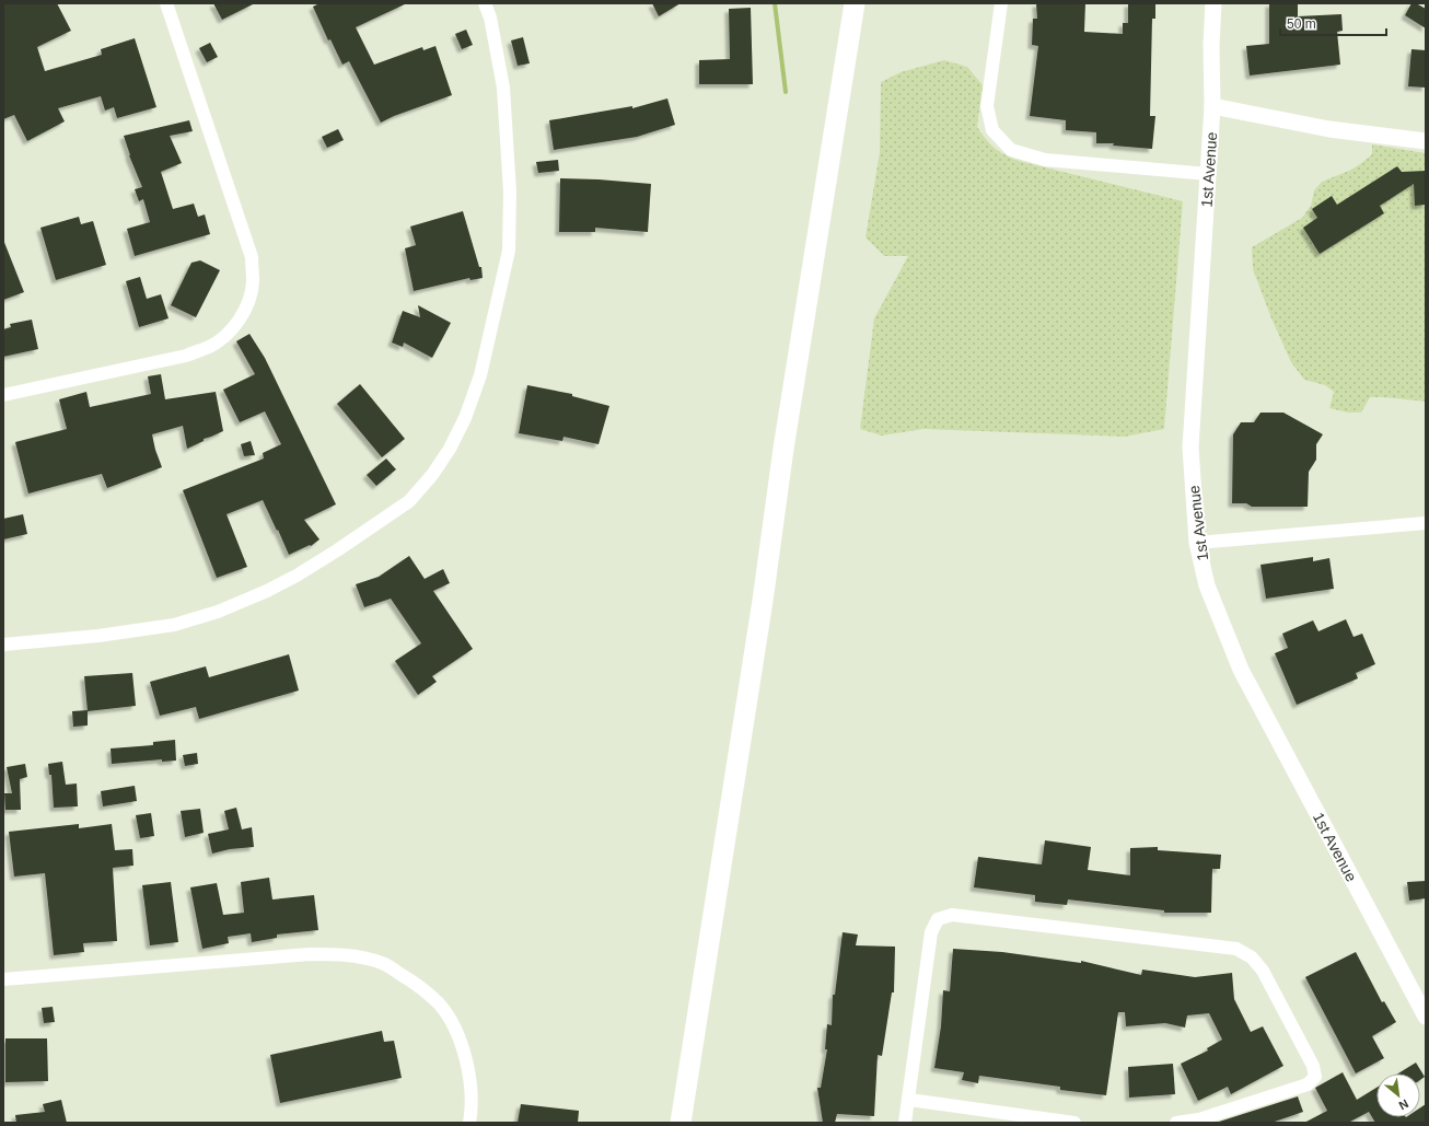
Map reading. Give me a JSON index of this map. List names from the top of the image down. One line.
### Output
{"streets":{"street":["1st Avenue"]},"scale_bar":"50 m","north":"bottom right"}
